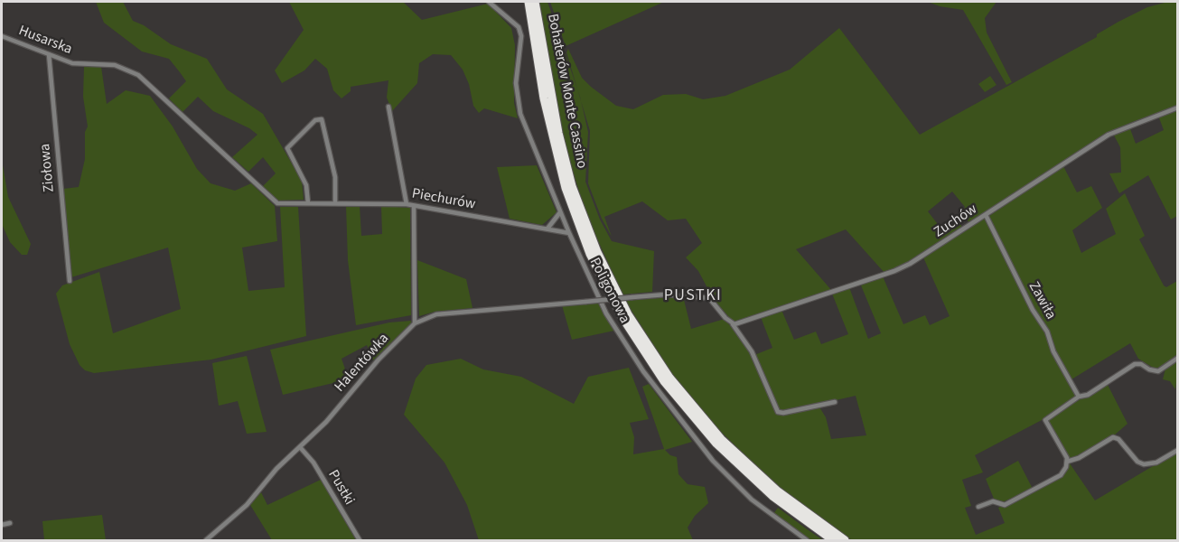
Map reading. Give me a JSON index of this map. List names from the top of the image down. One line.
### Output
{"streets":{"highway":["Bohaterów Monte Cassino"],"street":["Husarska","Ziołowa","Piechurów","Zuchów","Poligonowa","Zawiła","Halentówka","Pustki"]},"crossings":[["Husarska","Ziołowa"],["Husarska","Piechurów"],["Piechurów","Poligonowa"],["Zuchów","Zawiła"],["Zuchów","Halentówka"],["Halentówka","Pustki"]],"districts":["PUSTKI"]}
